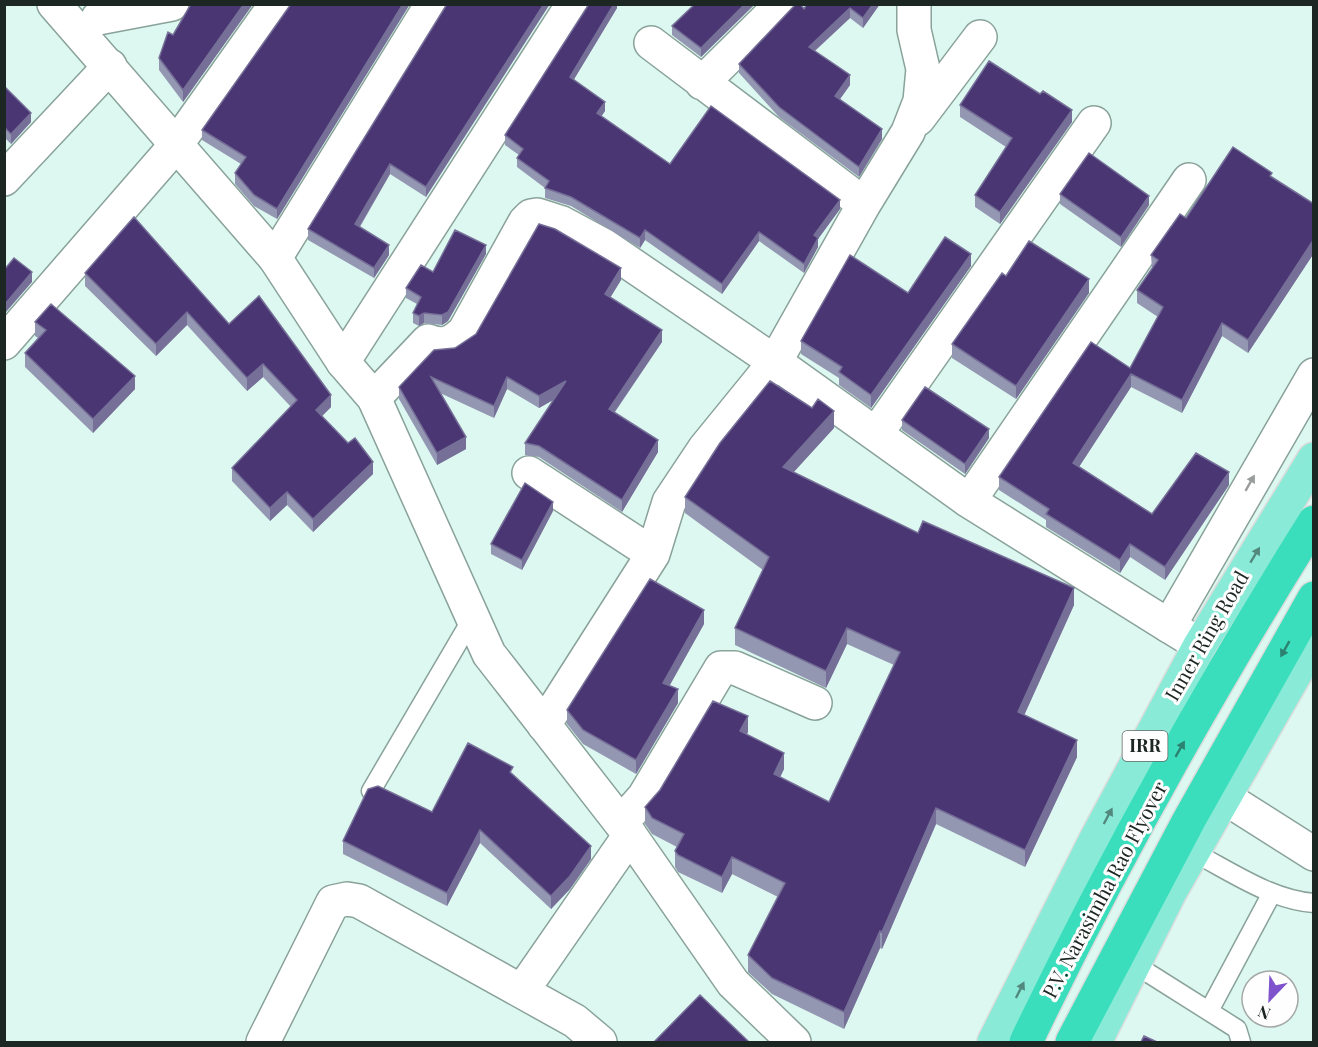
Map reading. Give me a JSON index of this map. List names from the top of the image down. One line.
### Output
{"streets":{"highway":["P.V. Narasimha Rao Flyover"],"main road":["Inner Ring Road","IRR"]},"north":"bottom left"}
